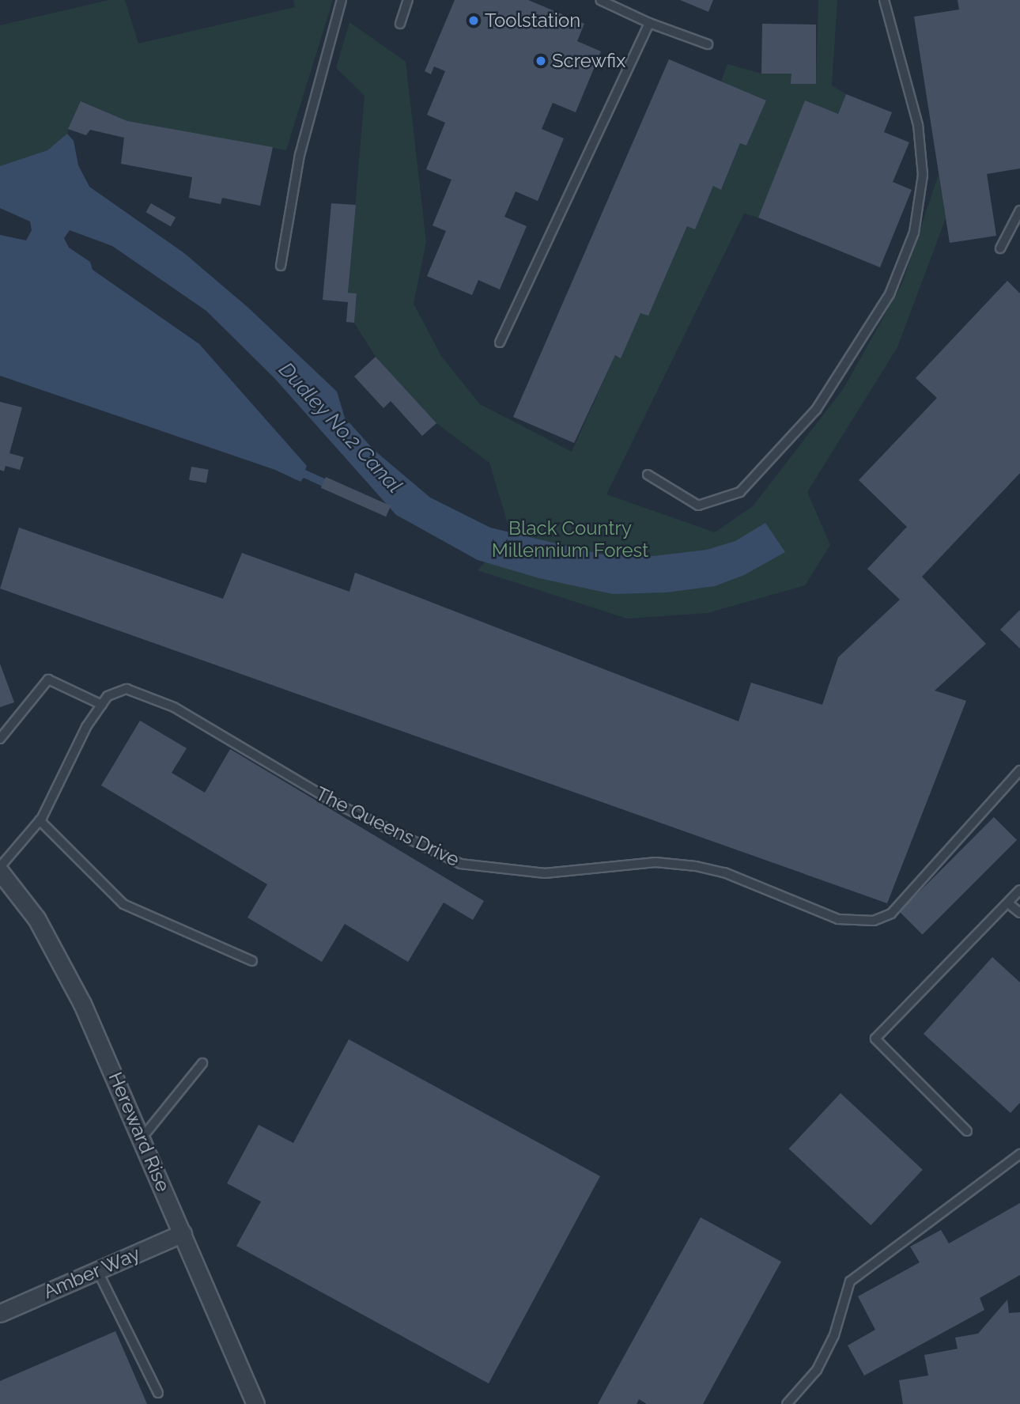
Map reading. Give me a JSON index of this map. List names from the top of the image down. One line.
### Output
{"streets":{"street":["Hereward Rise","Amber Way"],"lane":["The Queens Drive"]},"crossings":[["Hereward Rise","Amber Way"]],"water":["Dudley No.2 Canal"],"parks":["Black Country Millennium Forest"],"places":["Toolstation","Screwfix"]}
